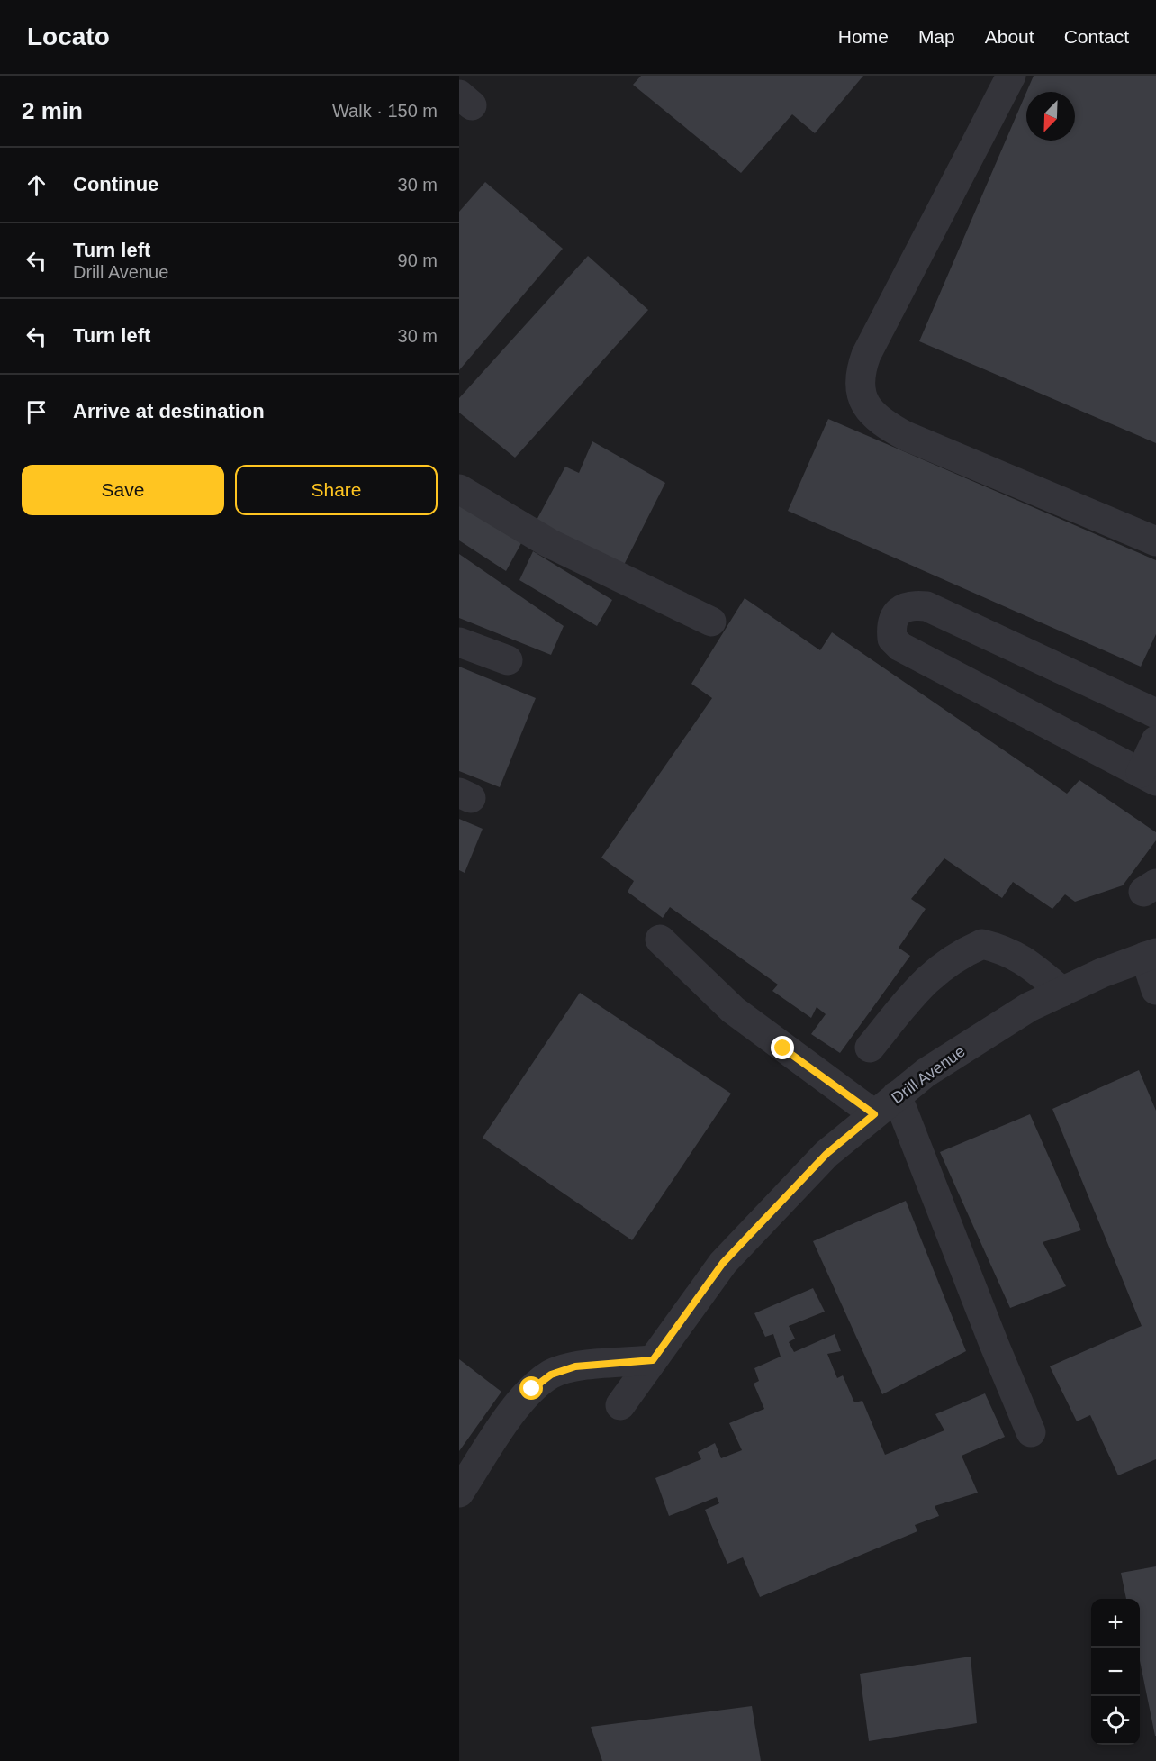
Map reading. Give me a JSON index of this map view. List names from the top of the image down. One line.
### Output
{"streets":{"street":["Drill Avenue"]},"north":"bottom left","page":{"header":"Locato","nav":["Home","Map","About","Contact"],"heading":["2 min","Walk · 150 m"],"list":[["Continue","30 m"],["Turn left","Drill Avenue","90 m"],["Turn left","30 m"],"Arrive at destination"],"buttons":["Save","Share"],"map_buttons":["+","−"]}}
